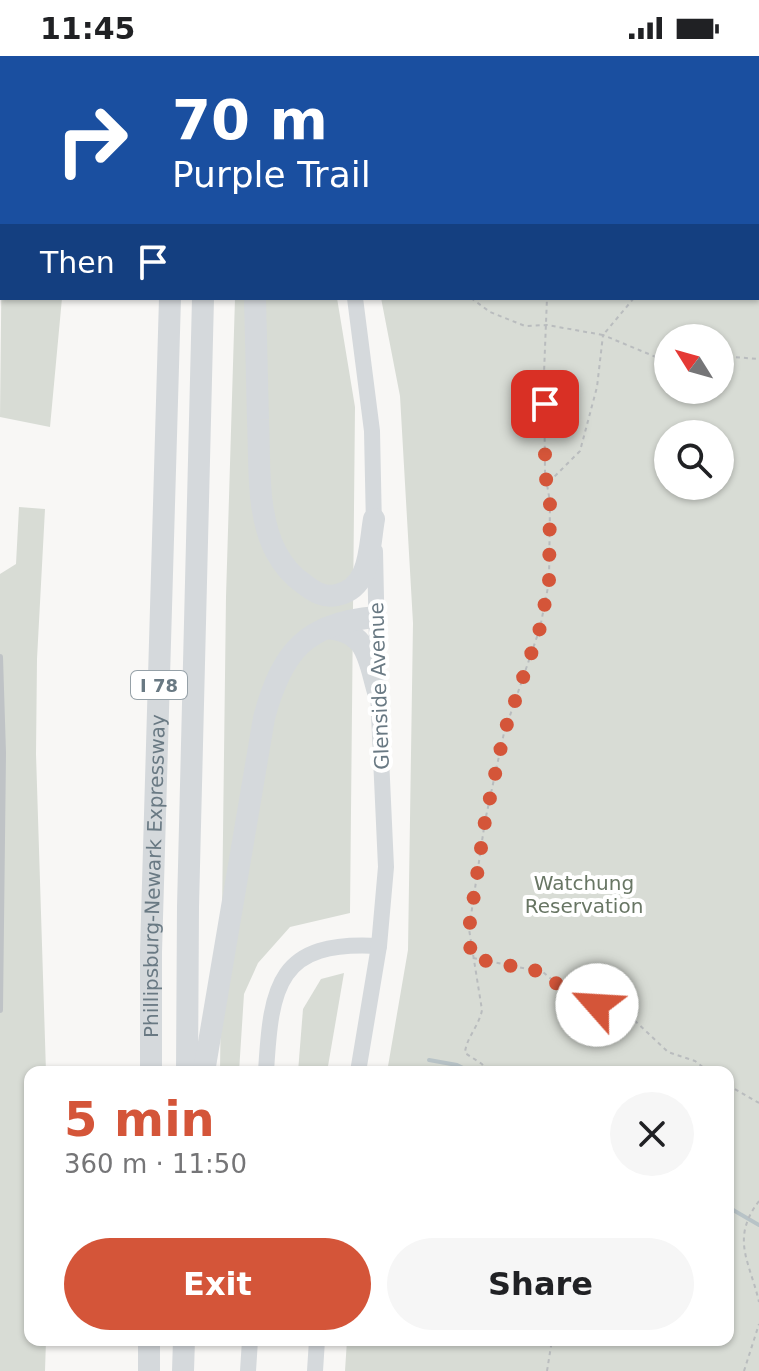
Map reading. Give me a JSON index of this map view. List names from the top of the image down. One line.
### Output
{"streets":{"highway":["I 78","Phillipsburg-Newark Expressway"],"main road":["Glenside Avenue"]},"parks":["Watchung Reservation"],"north":"top left","page":{"status":"11:45","turn":["70 m","Purple Trail"],"then":"Then","heading":["5 min","360 m · 11:50"],"buttons":["Exit","Share"]}}
